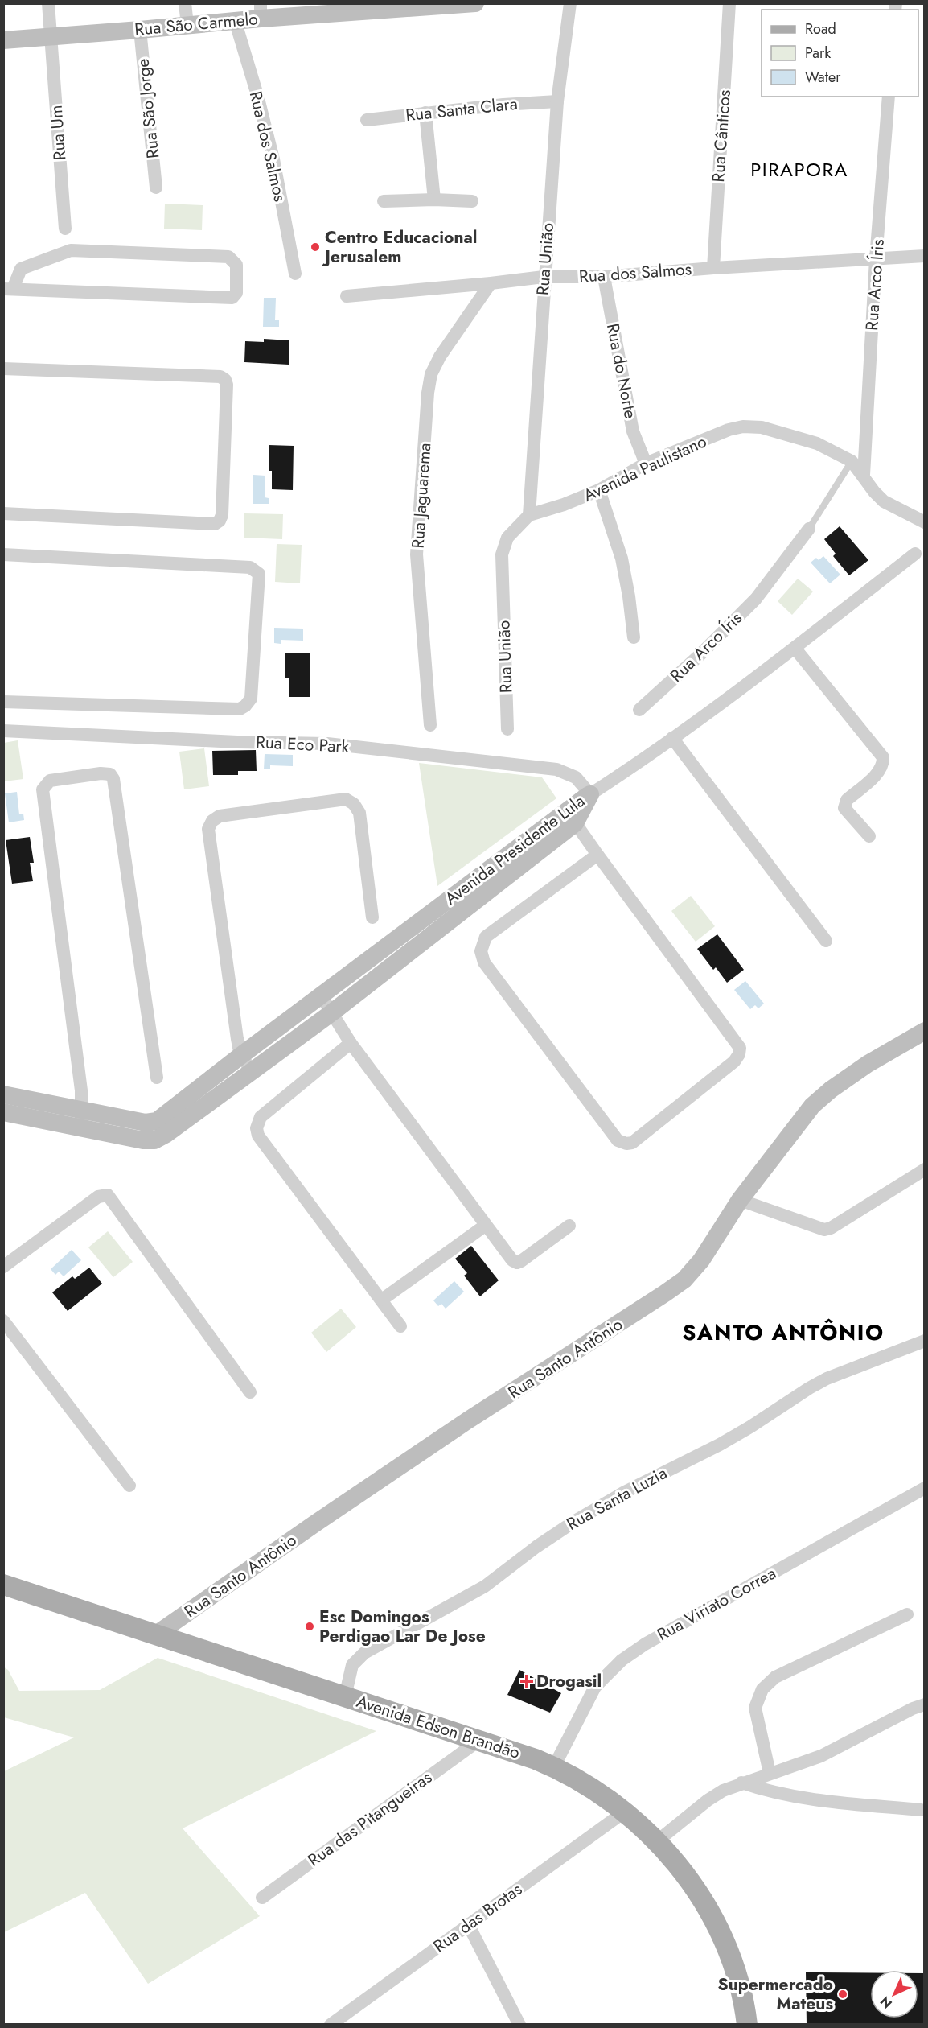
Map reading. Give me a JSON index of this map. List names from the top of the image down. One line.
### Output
{"streets":{"main road":["Avenida Edson Brandão"],"street":["Rua São Carmelo","Rua São Jorge","Rua Santa Clara","Rua Um","Rua Cânticos","Rua dos Salmos","Rua União","Rua Arco Íris","Rua do Norte","Avenida Paulistano","Rua Jaguarema","Rua Eco Park","Avenida Presidente Lula","Rua Santo Antônio","Rua Santa Luzia","Rua Viriato Correa","Rua das Pitangueiras","Rua das Brotas"]},"crossings":[["Rua São Carmelo","Rua São Jorge"],["Rua São Carmelo","Rua Um"],["Rua São Carmelo","Rua dos Salmos"],["Rua Santa Clara","Rua União"],["Rua Cânticos","Rua dos Salmos"],["Rua dos Salmos","Rua União"],["Rua dos Salmos","Rua Arco Íris"],["Rua dos Salmos","Rua do Norte"],["Rua dos Salmos","Rua Jaguarema"],["Rua União","Avenida Paulistano"],["Rua Arco Íris","Avenida Paulistano"],["Rua do Norte","Avenida Paulistano"],["Rua Eco Park","Avenida Presidente Lula"],["Rua Santo Antônio","Avenida Edson Brandão"],["Rua Santa Luzia","Avenida Edson Brandão"],["Rua Viriato Correa","Avenida Edson Brandão"],["Avenida Edson Brandão","Rua das Pitangueiras"],["Avenida Edson Brandão","Rua das Brotas"]],"districts":["PIRAPORA","SANTO ANTÔNIO"],"places":{"other":["Centro Educacional Jerusalem","Esc Domingos Perdigao Lar De Jose","Supermercado Mateus"],"health":["Drogasil"]},"legend":["Road","Park","Water"],"north":"bottom left"}
